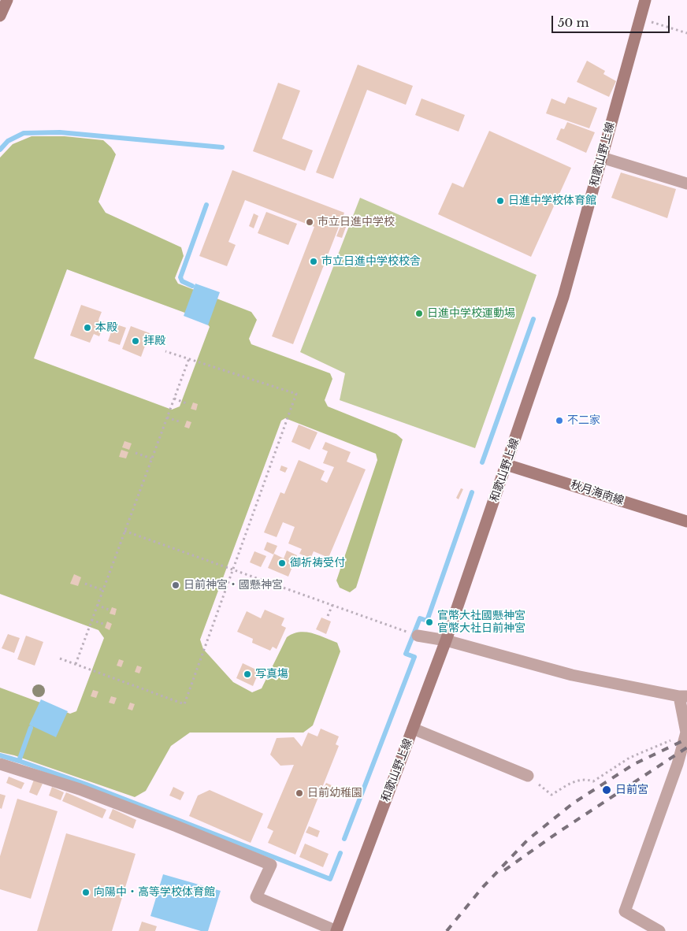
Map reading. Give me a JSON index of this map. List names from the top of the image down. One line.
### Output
{"streets":{"main road":["和歌山野上線","秋月海南線"]},"crossings":[["和歌山野上線","秋月海南線"]],"places":["日進中学校体育館","市立日進中学校","市立日進中学校校舎","日進中学校運動場","本殿","拝殿","不二家","御祈祷受付","日前神宮・國懸神宮","官幣大社國懸神宮 官幣大社日前神宮","写真塲","日前宮","日前幼稚園","向陽中・高等学校体育館"],"scale_bar":"50 m"}
